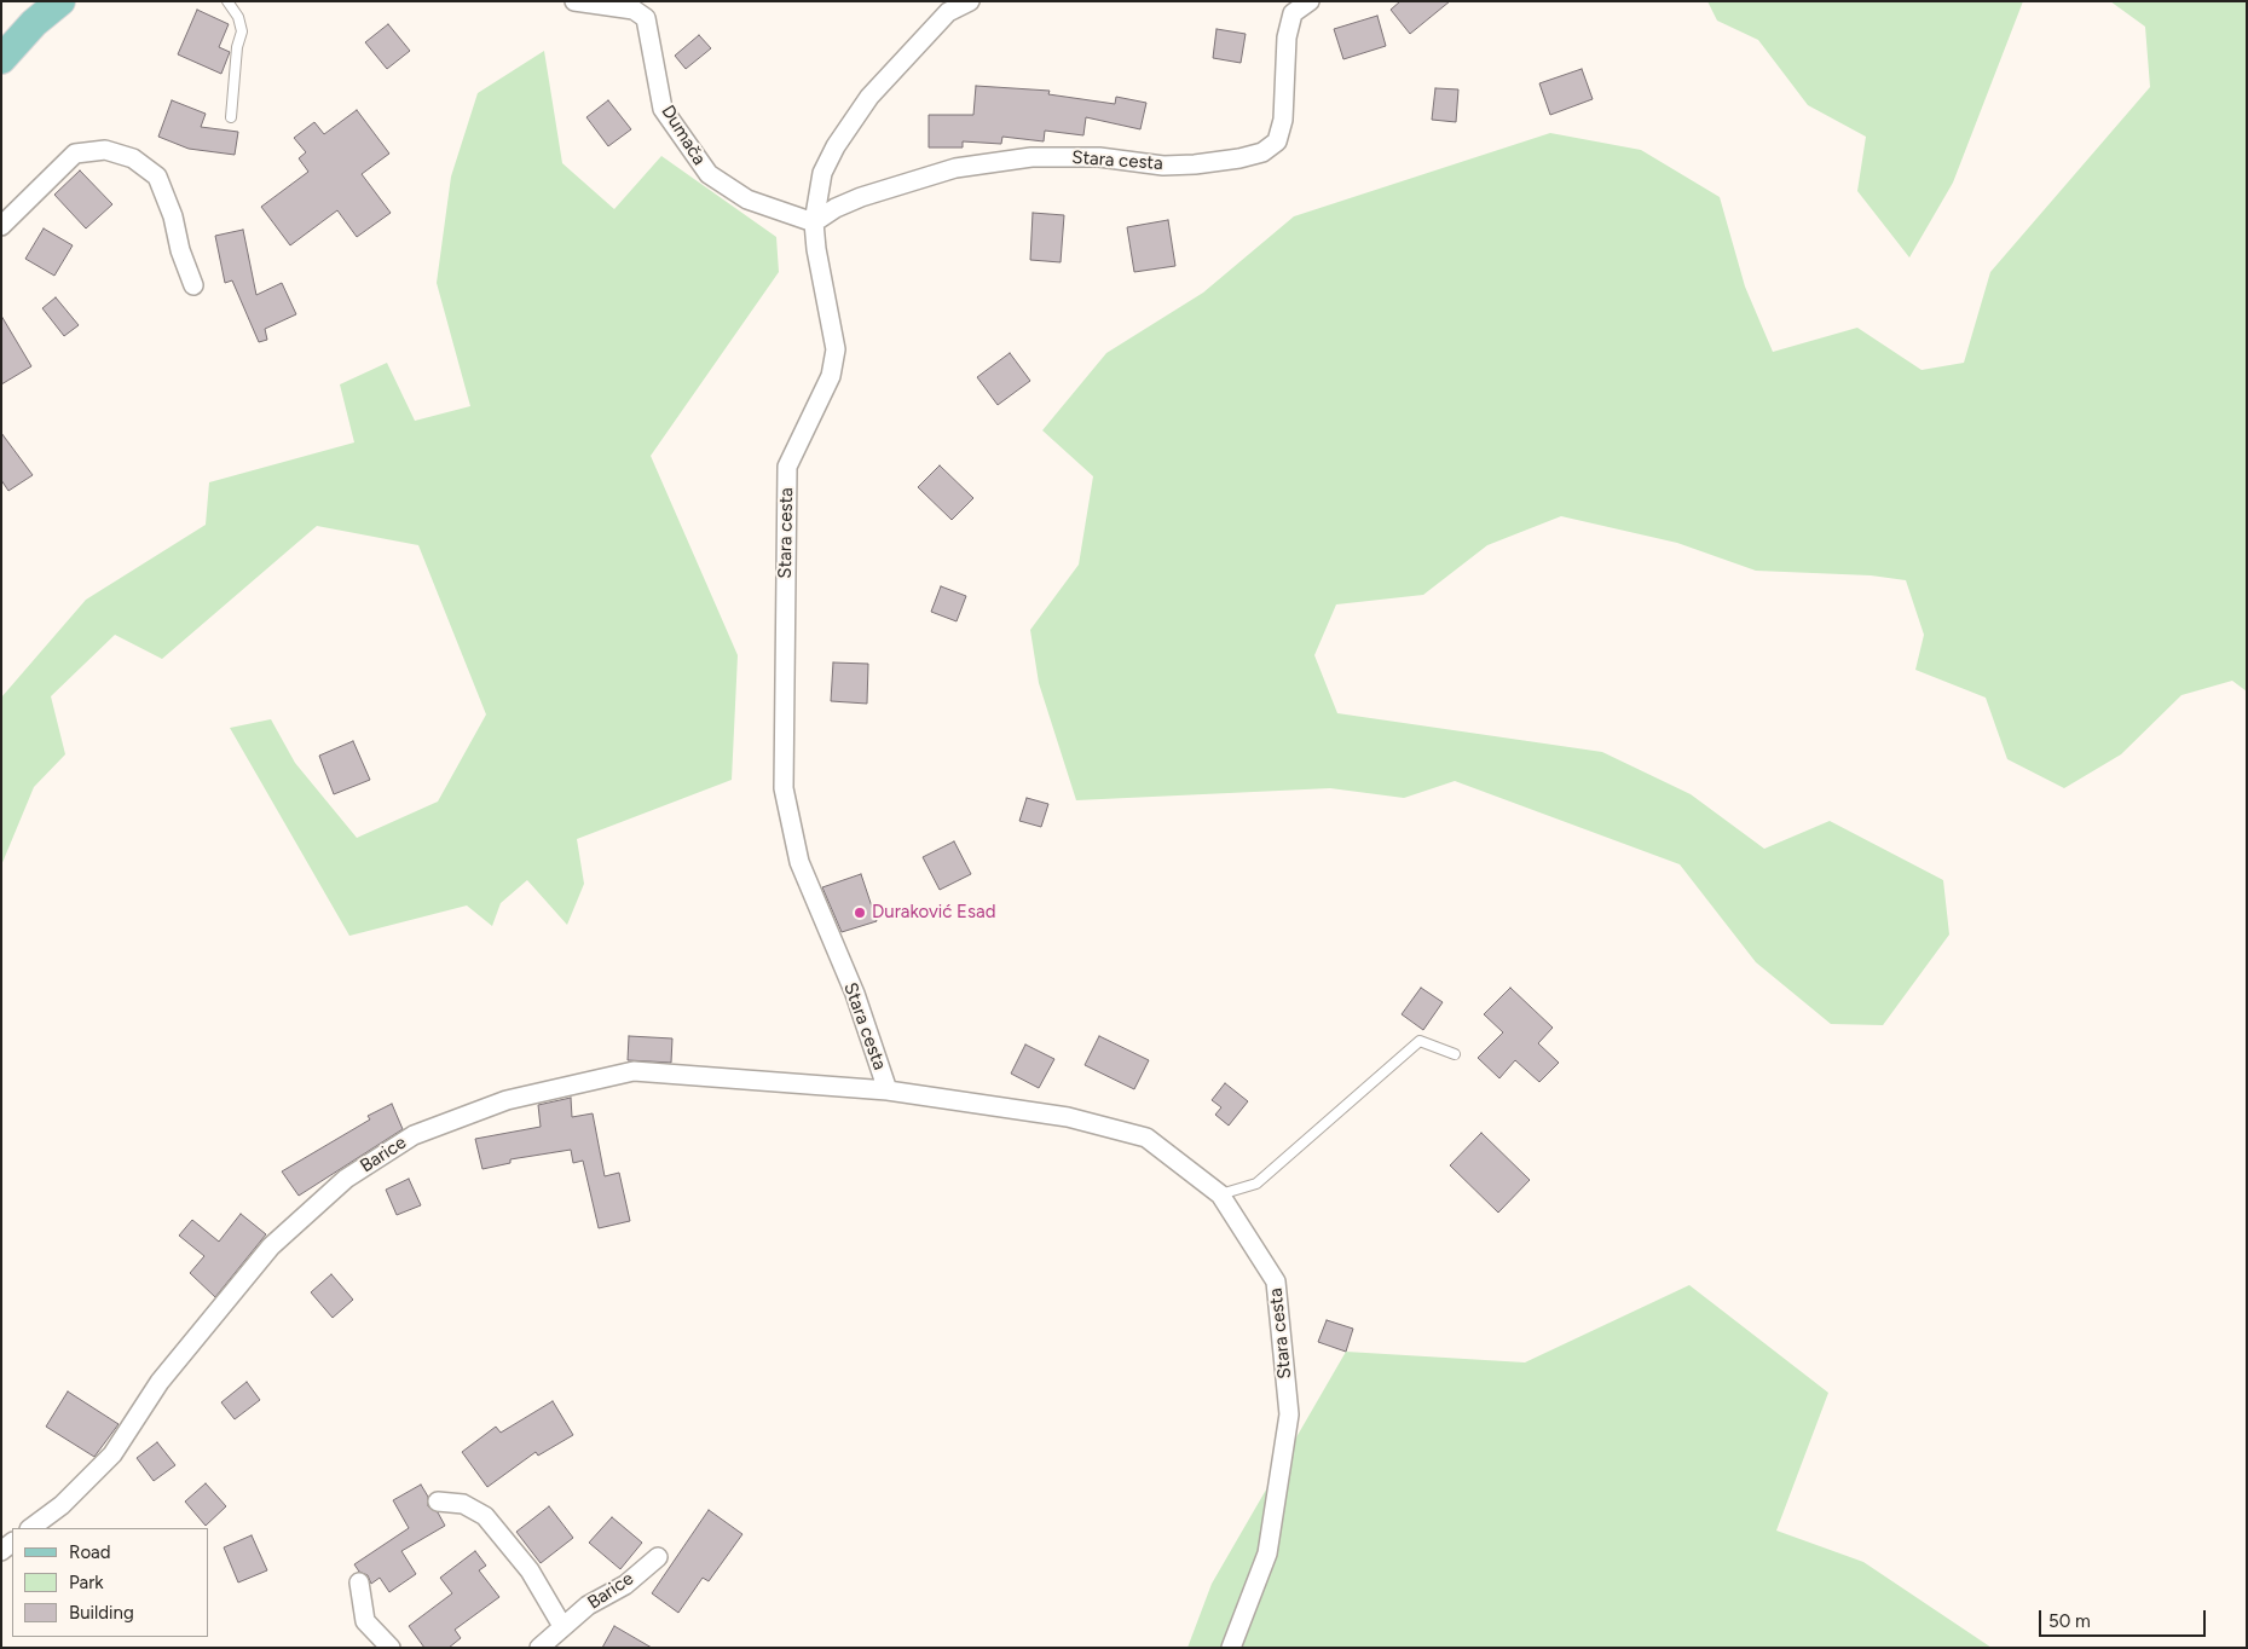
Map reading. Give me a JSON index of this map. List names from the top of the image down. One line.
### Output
{"streets":{"street":["Dumača","Stara cesta","Barice"]},"crossings":[["Dumača","Stara cesta"],["Stara cesta","Barice"]],"places":["Duraković Esad"],"legend":["Road","Park","Building"],"scale_bar":"50 m"}
